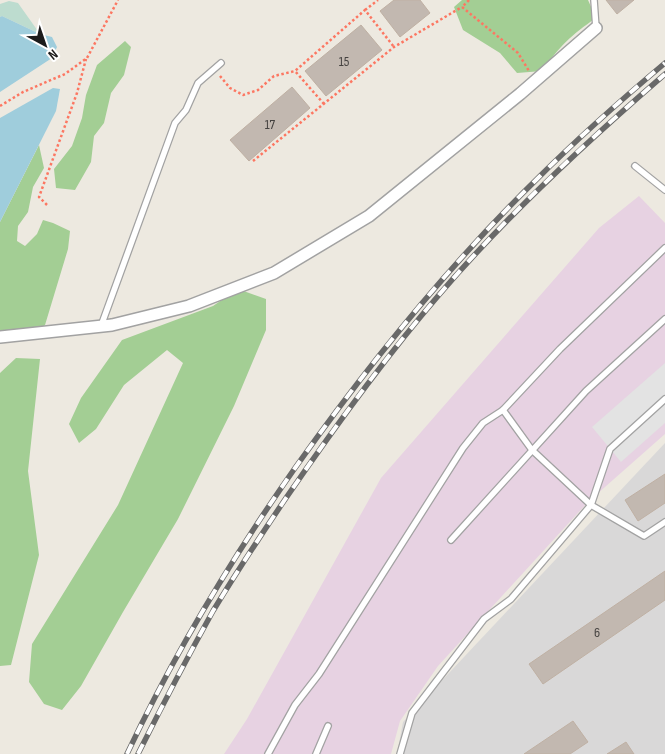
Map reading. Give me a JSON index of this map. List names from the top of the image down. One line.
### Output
{"house_numbers":["15","17","6"],"north":"bottom right"}
